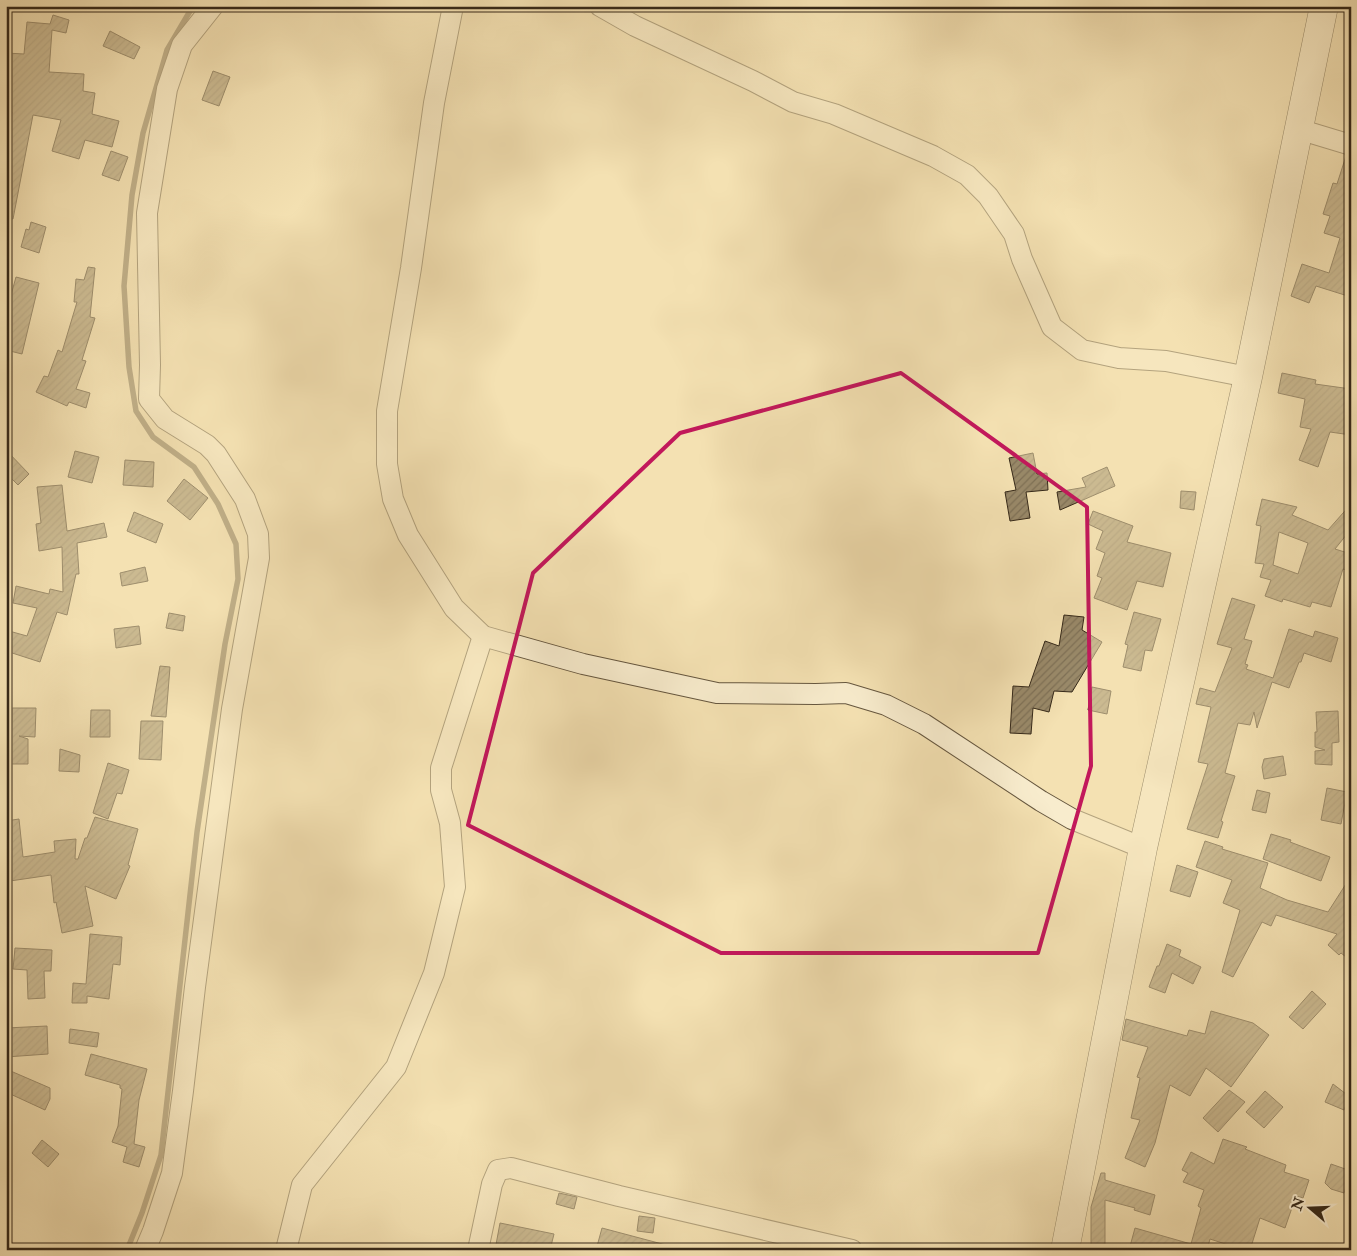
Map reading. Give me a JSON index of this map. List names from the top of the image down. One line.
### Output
{"north":"left"}
